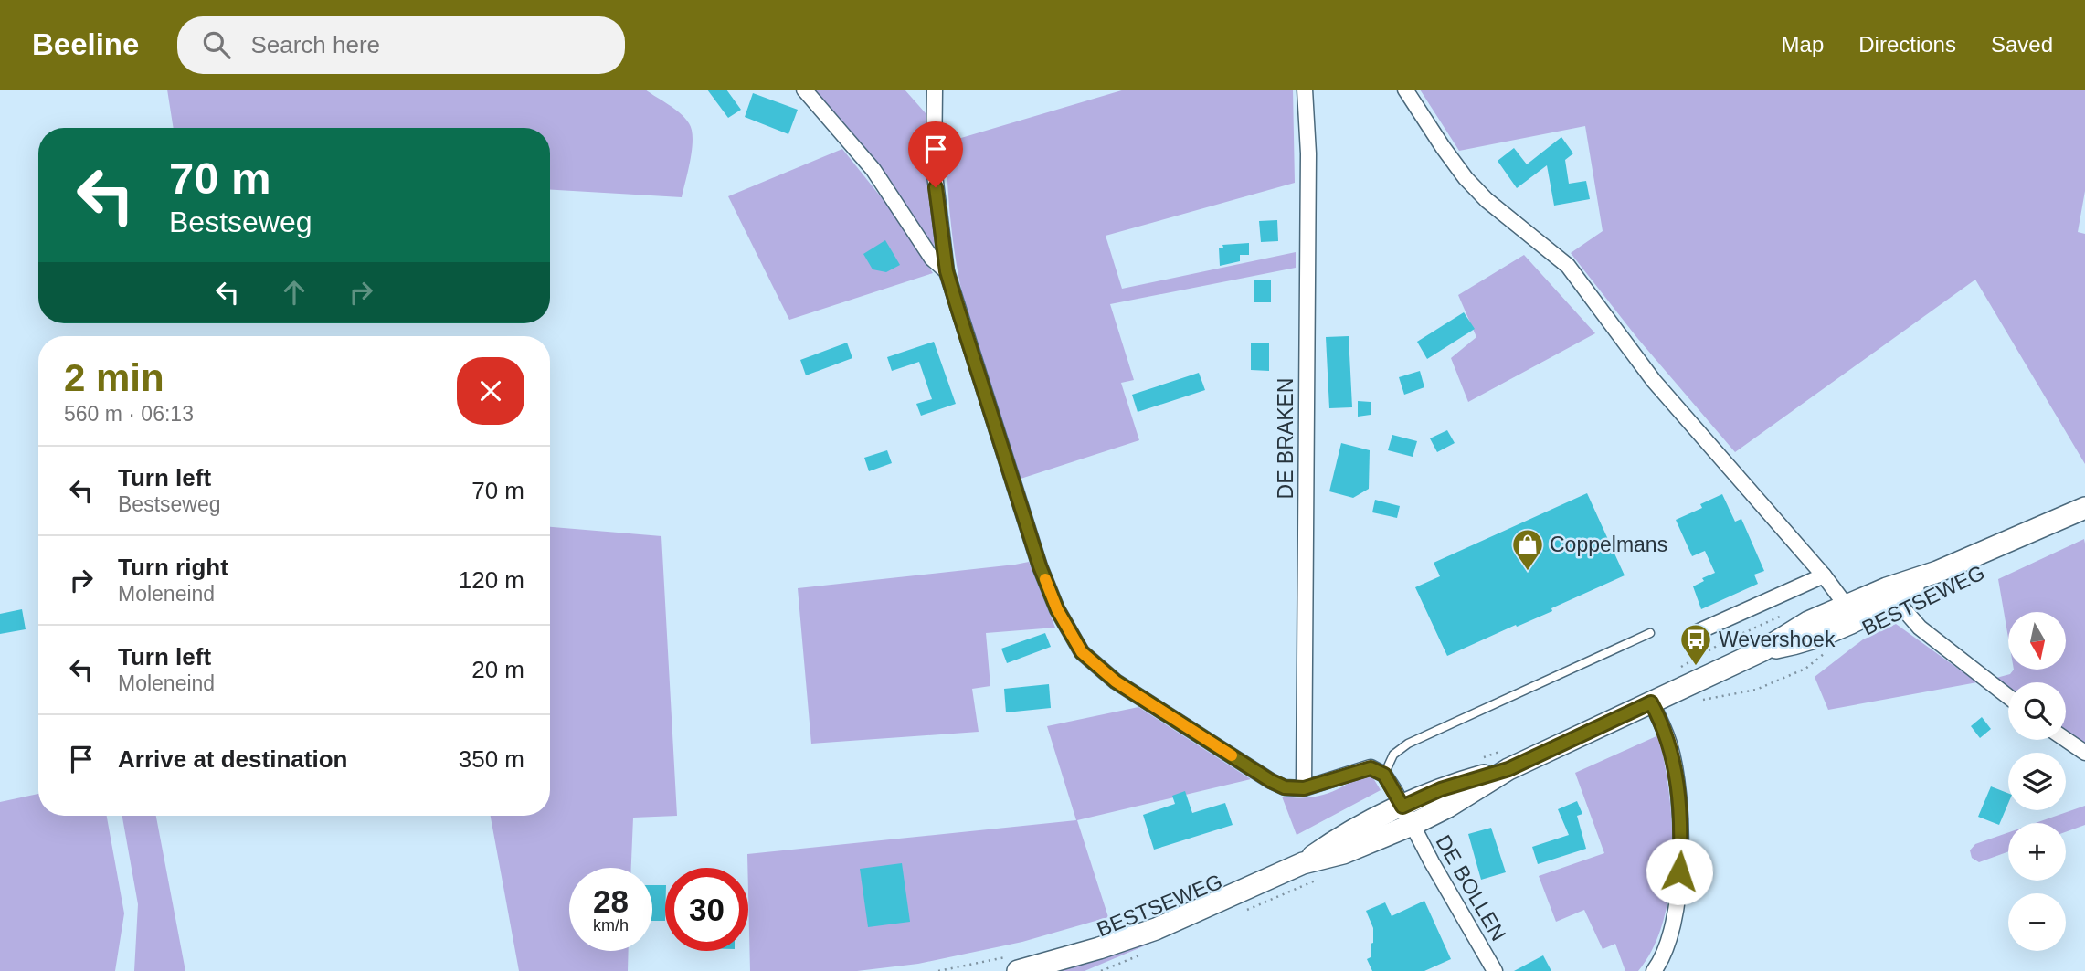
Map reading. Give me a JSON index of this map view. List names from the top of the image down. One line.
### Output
{"streets":{"main road":["BESTSEWEG"],"street":["DE BRAKEN","DE BOLLEN"]},"crossings":[["BESTSEWEG","DE BOLLEN"]],"places":{"shop":["Coppelmans"],"bus stop":["Wevershoek"]},"north":"bottom","page":{"header":"Beeline","search":"Search here","nav":["Map","Directions","Saved"],"turn":["70 m","Bestseweg"],"heading":["2 min","560 m · 06:13"],"list":[{"name":"Turn left","note":"Bestseweg","value":"70 m"},{"name":"Turn right","note":"Moleneind","value":"120 m"},{"name":"Turn left","note":"Moleneind","value":"20 m"},{"name":"Arrive at destination","value":"350 m"}],"map_buttons":["+","−"],"speed":"28 km/h","limit":"30"}}
